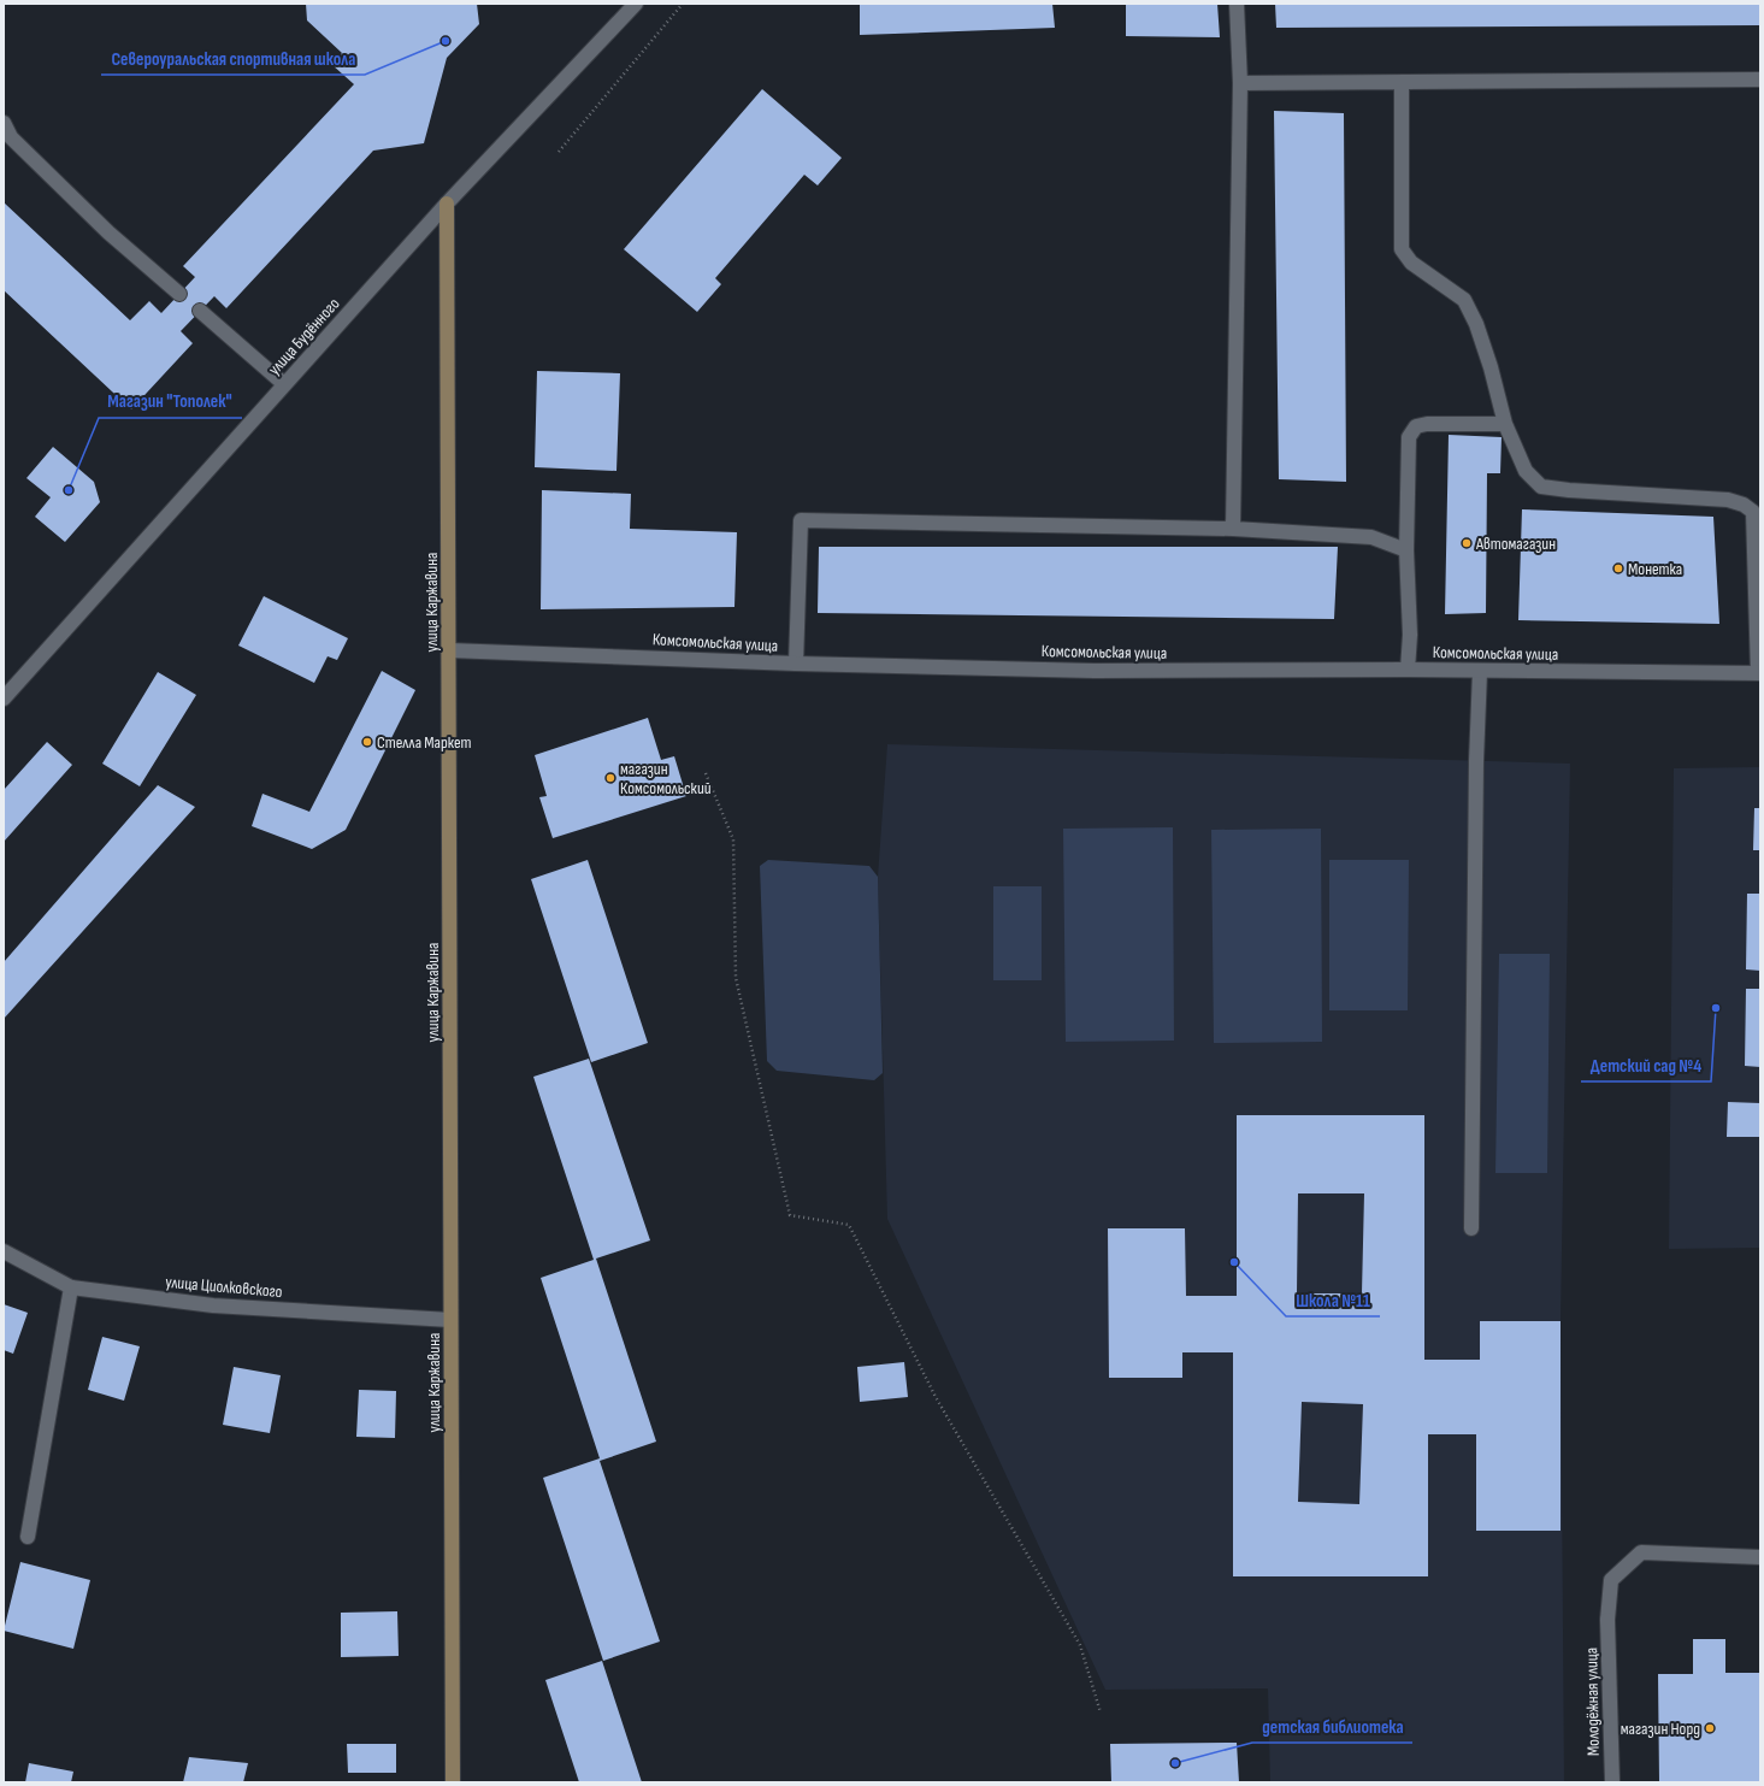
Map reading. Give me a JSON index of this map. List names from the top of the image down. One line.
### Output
{"streets":{"street":["улица Будённого","улица Каржавина","Комсомольская улица","улица Циолковского","Молодёжная улица"]},"crossings":[["улица Будённого","улица Каржавина"],["улица Каржавина","Комсомольская улица"],["улица Каржавина","улица Циолковского"]],"places":["Североуральская спортивная школа","Магазин \"Тополек\"","Автомагазин","Монетка","Стелла Маркет","магазин Комсомольский","Детский сад №4","Школа №11","магазин Норд","детская библиотека"]}
